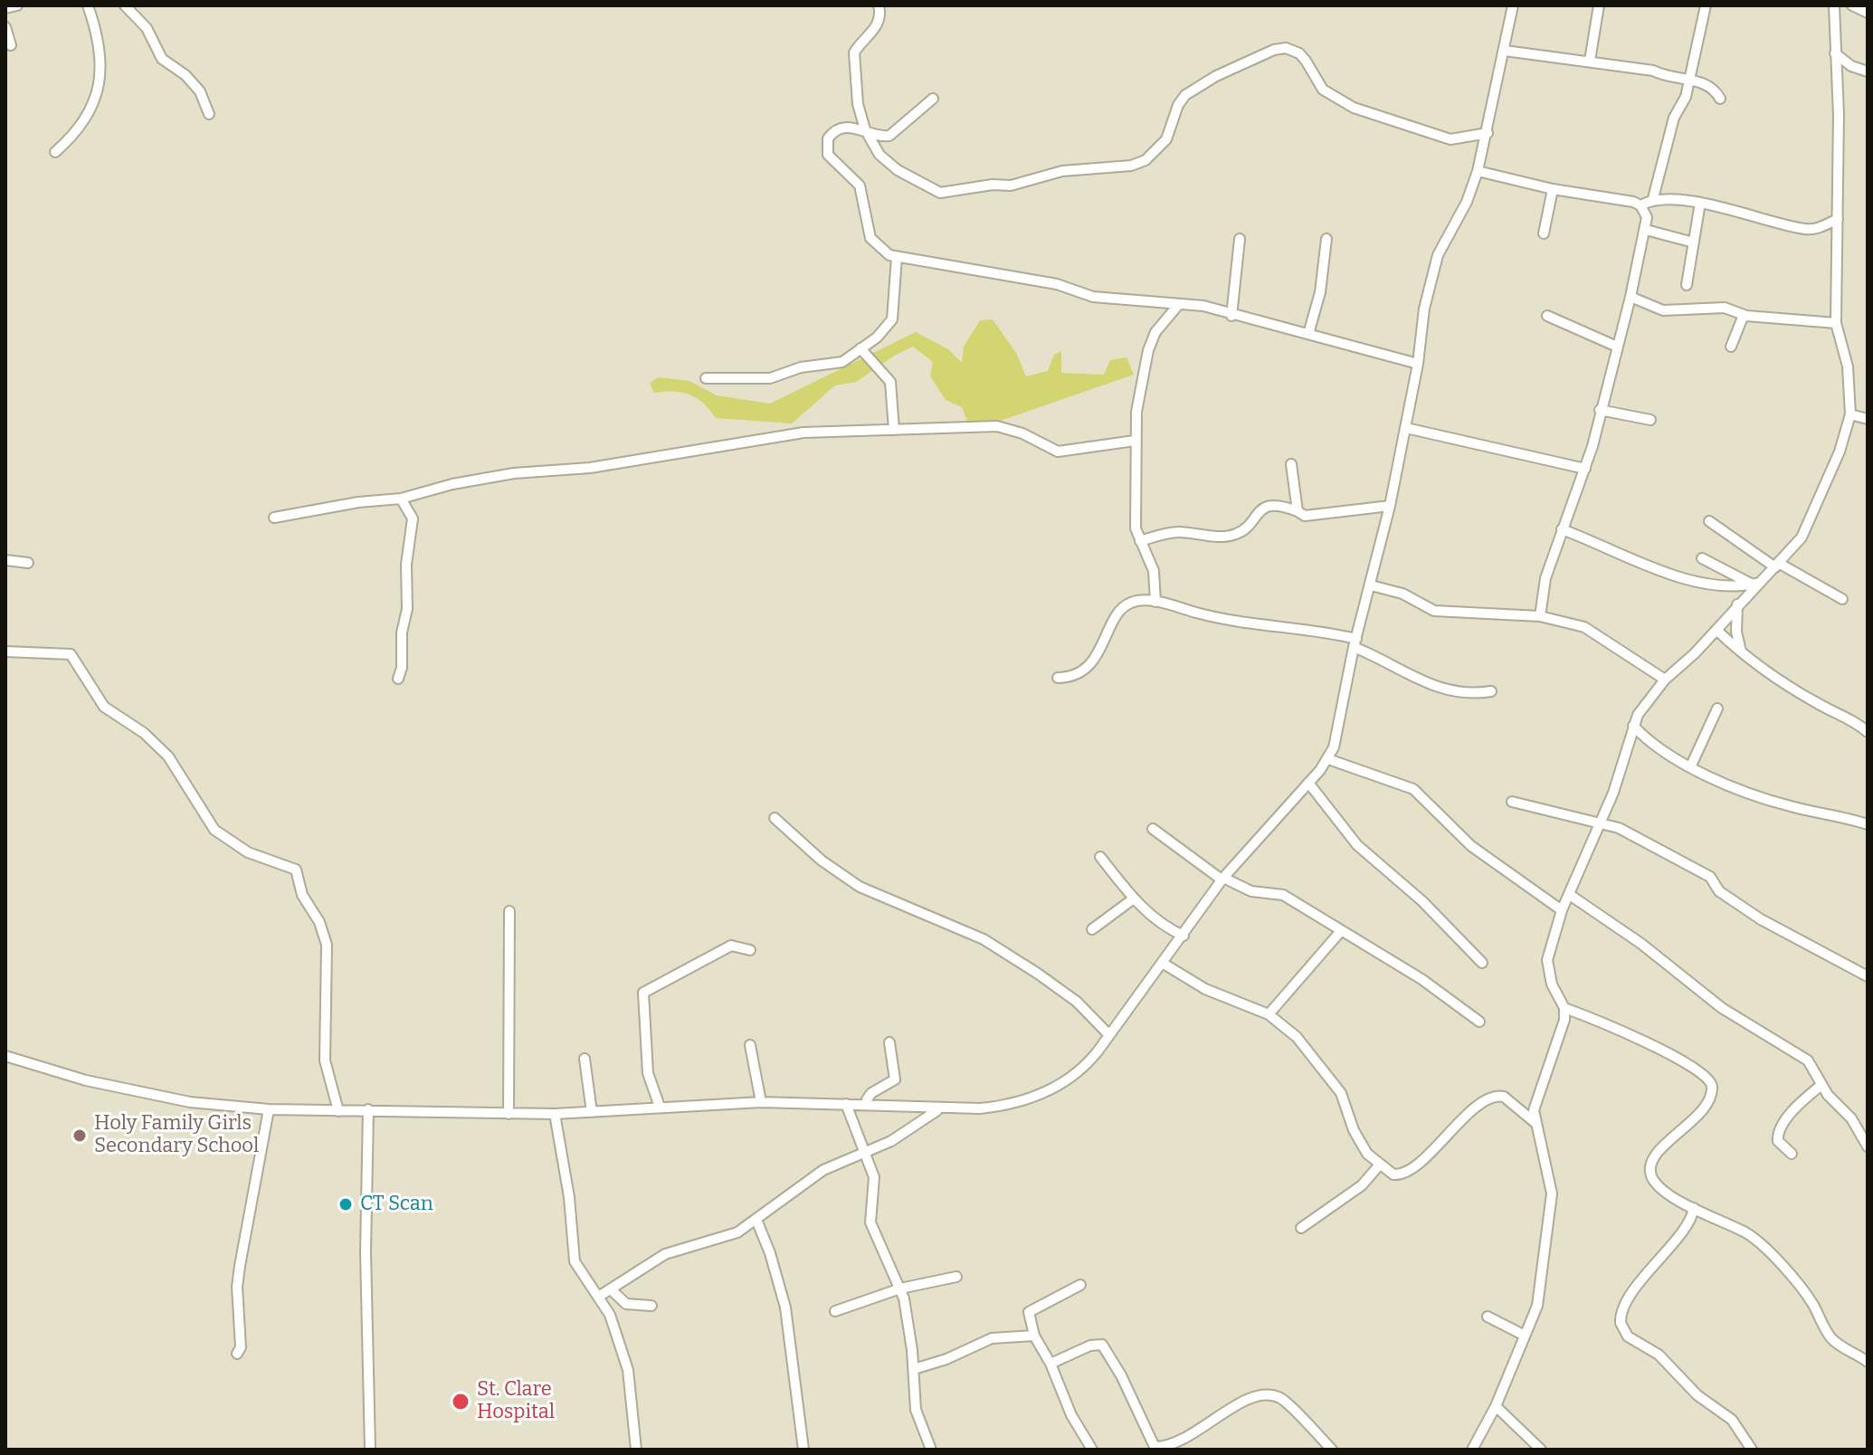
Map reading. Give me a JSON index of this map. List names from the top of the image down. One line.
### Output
{"places":["Holy Family Girls Secondary School","CT Scan","St. Clare Hospital"]}
